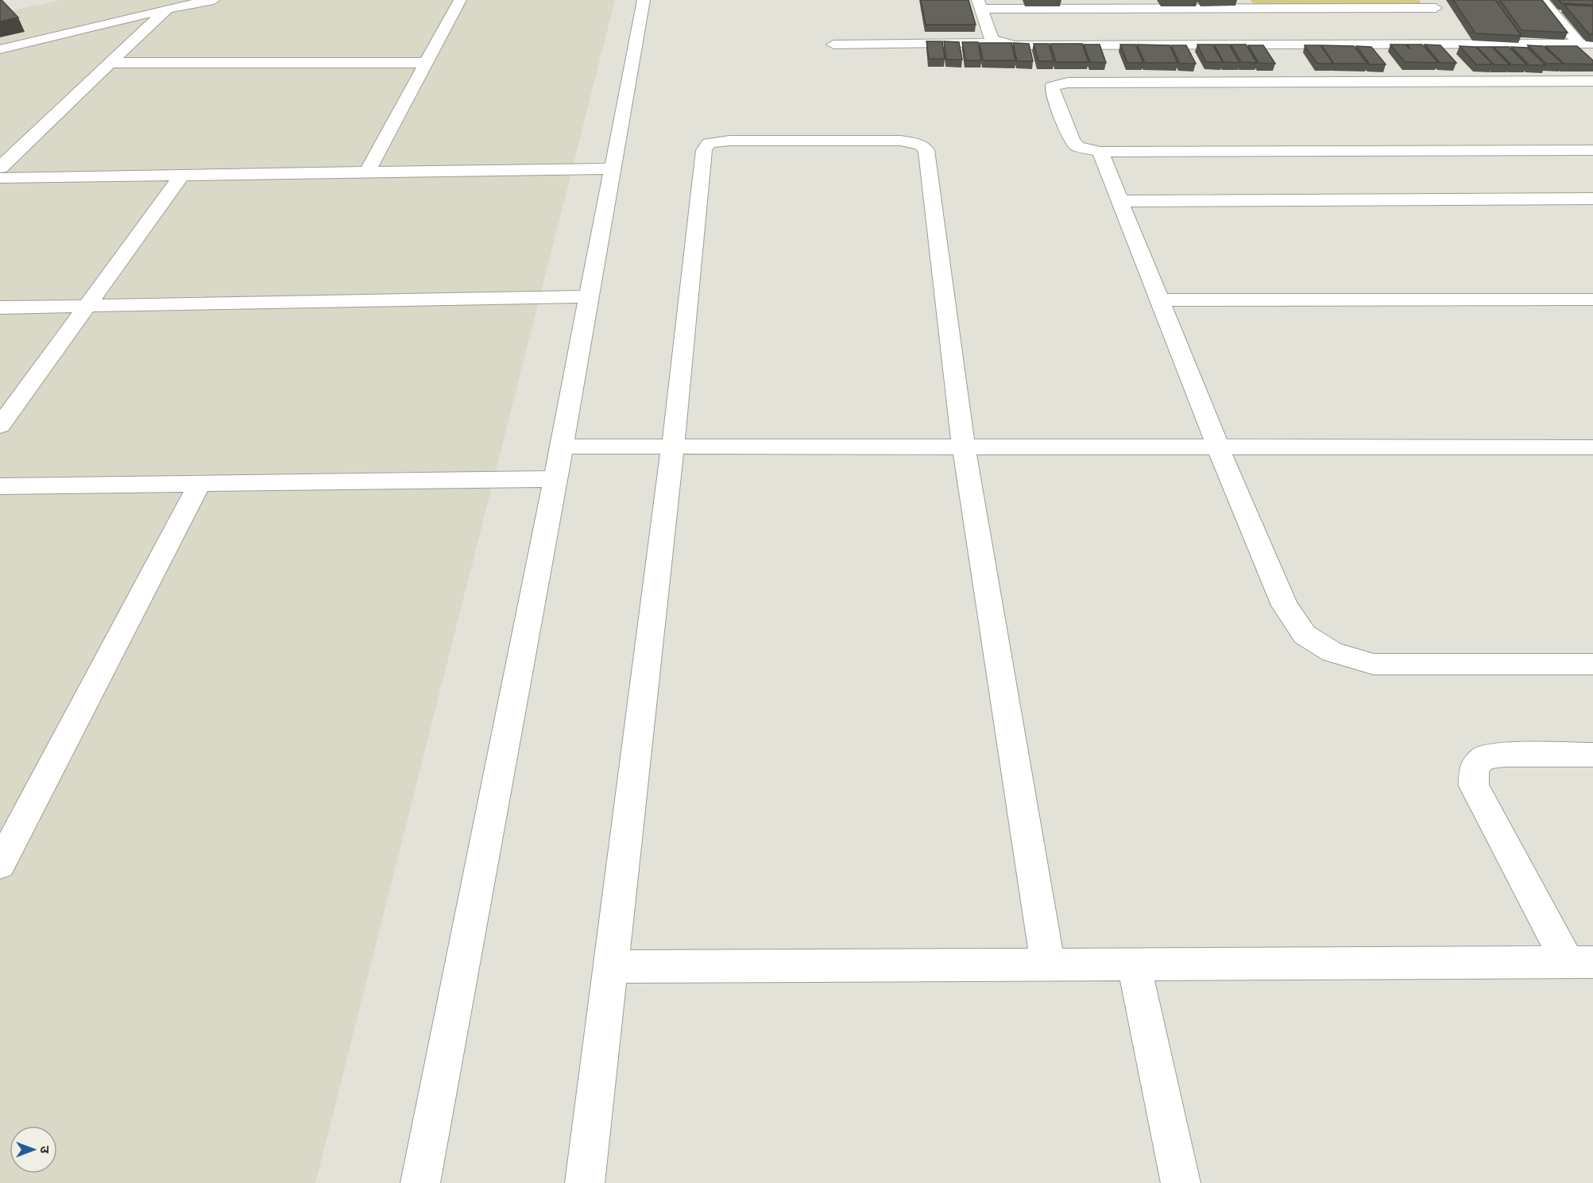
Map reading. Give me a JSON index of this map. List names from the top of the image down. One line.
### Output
{"north":"right"}
